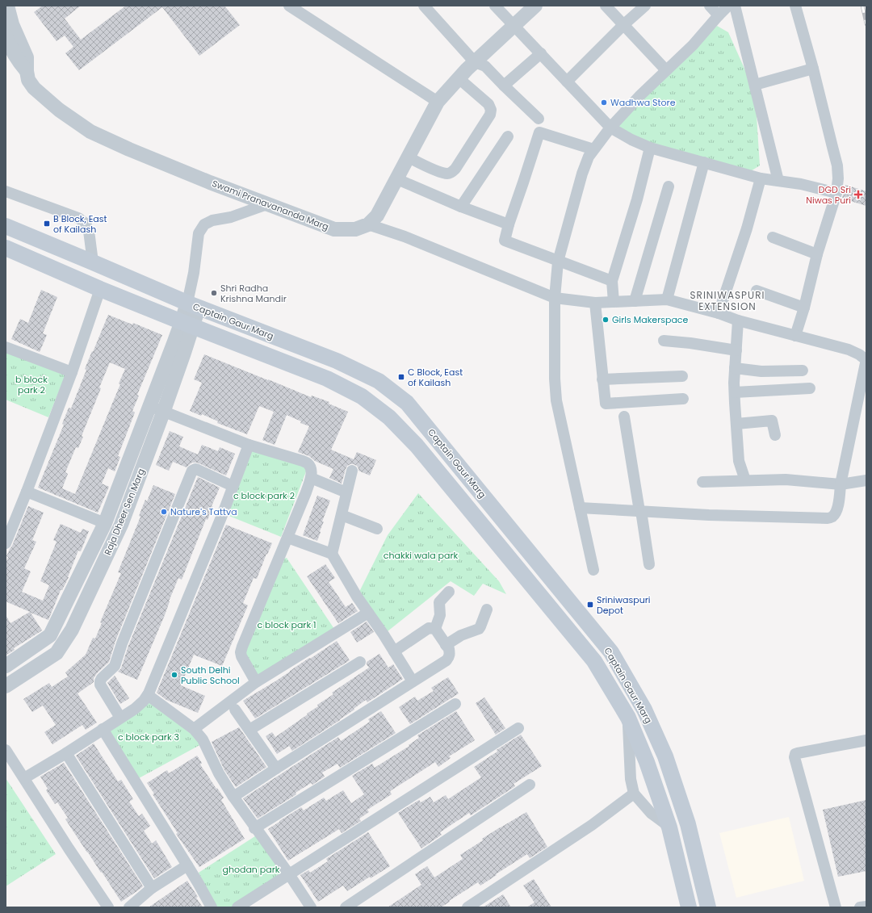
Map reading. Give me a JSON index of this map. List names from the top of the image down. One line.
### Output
{"streets":{"main road":["Captain Gaur Marg"],"street":["Swami Pranavananda Marg","Raja Dheer Sen Marg"]},"crossings":[["Captain Gaur Marg","Raja Dheer Sen Marg"]],"districts":["SRINIWASPURI EXTENSION"],"parks":["b block park 2","c block park 2","chakki wala park","c block park 1","c block park 3","ghodan park"],"places":{"other":["Wadhwa Store","Shri Radha Krishna Mandir","Girls Makerspace","Nature's Tattva","South Delhi Public School"],"health":["DGD Sri Niwas Puri"],"transit":["B Block, East of Kailash","C Block, East of Kailash","Sriniwaspuri Depot"]}}
